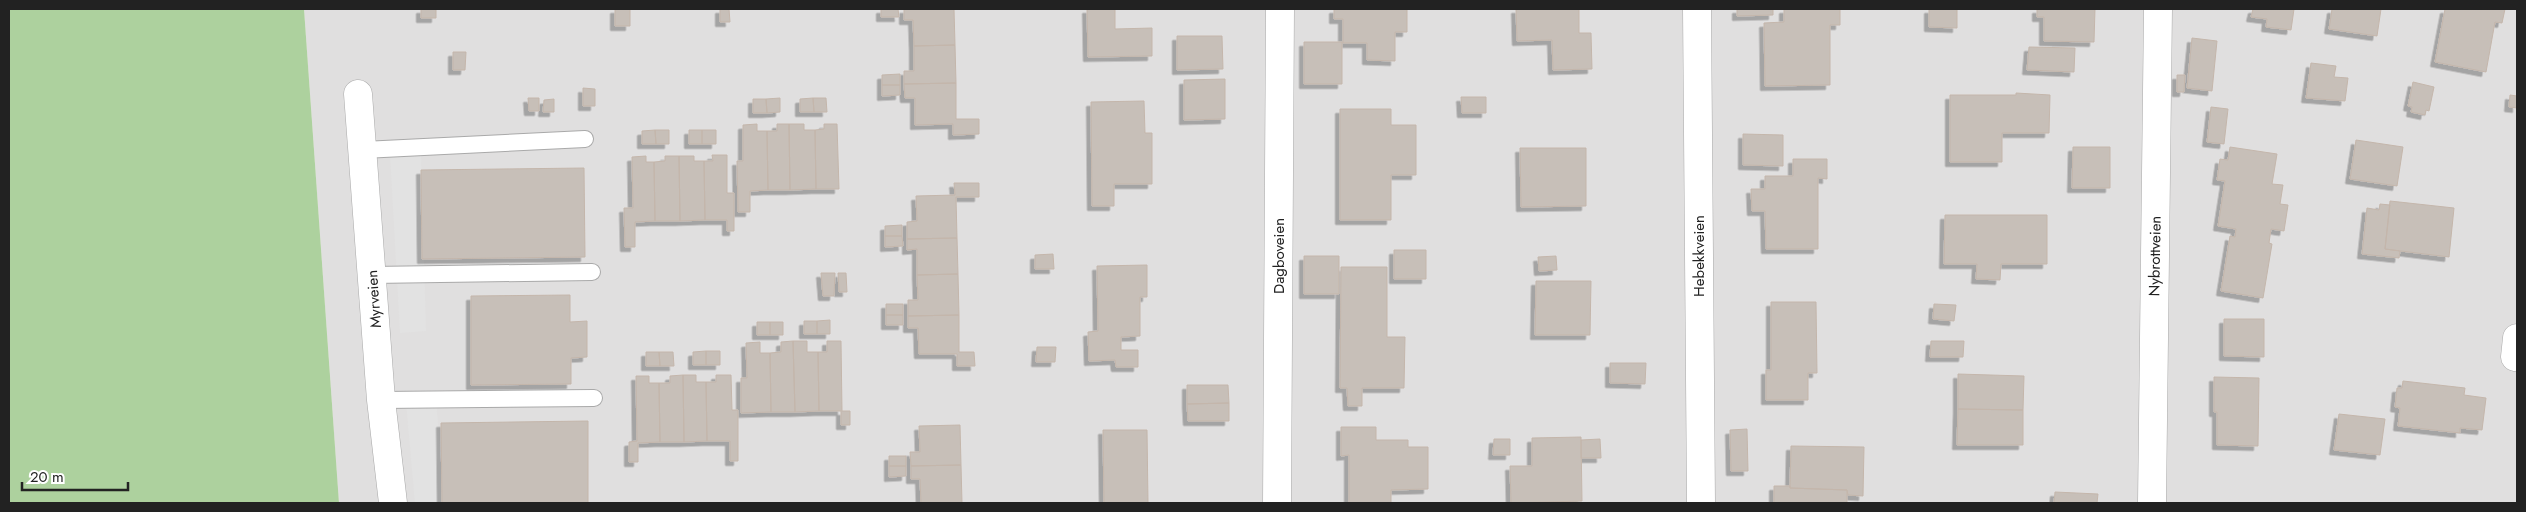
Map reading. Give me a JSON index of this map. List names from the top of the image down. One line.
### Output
{"streets":{"street":["Dagboveien","Hebekkveien","Nybrottveien","Myrveien"]},"scale_bar":"20 m"}
